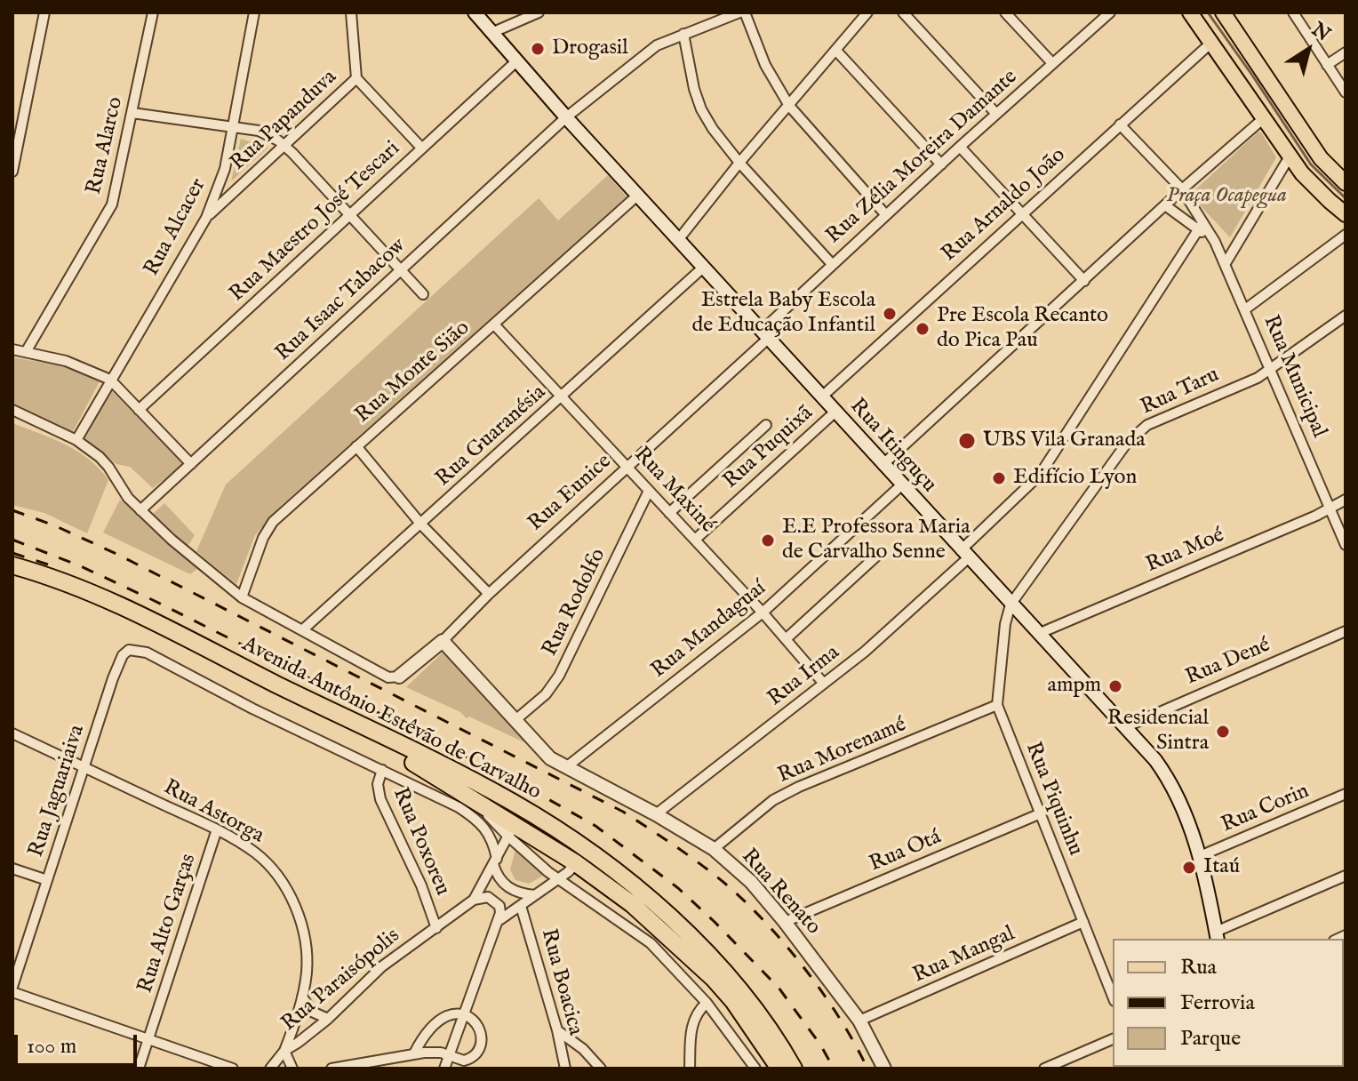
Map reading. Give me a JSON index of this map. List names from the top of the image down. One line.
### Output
{"streets":{"highway":["Avenida Antônio Estêvão de Carvalho"],"main road":["Rua Itinguçu","Rua Eunice","Rua Renato"],"street":["Rua Papanduva","Rua Alarco","Rua Zélia Moreira Damante","Rua Arnaldo João","Rua Maestro José Tescari","Rua Alcacer","Rua Isaac Tabacow","Rua Monte Sião","Rua Municipal","Rua Taru","Rua Guaranésia","Rua Puquixã","Rua Maxiné","Rua Moé","Rua Rodolfo","Rua Mandaguaí","Rua Dené","Rua Irma","Rua Morenamé","Rua Jaguariaiva","Rua Piquinhu","Rua Corin","Rua Astorga","Rua Poxoreu","Rua Otá","Rua Alto Garças","Rua Mangal","Rua Paraisópolis","Rua Boacica"]},"crossings":[["Rua Papanduva","Rua Alcacer"],["Rua Zélia Moreira Damante","Rua Itinguçu"],["Rua Zélia Moreira Damante","Rua Eunice"],["Rua Arnaldo João","Rua Itinguçu"],["Rua Maestro José Tescari","Rua Itinguçu"],["Rua Isaac Tabacow","Rua Itinguçu"],["Rua Monte Sião","Rua Itinguçu"],["Rua Monte Sião","Rua Maxiné"],["Rua Municipal","Rua Taru"],["Rua Municipal","Rua Moé"],["Rua Taru","Rua Itinguçu"],["Rua Taru","Rua Piquinhu"],["Rua Guaranésia","Rua Itinguçu"],["Rua Guaranésia","Rua Maxiné"],["Rua Itinguçu","Rua Puquixã"],["Rua Itinguçu","Rua Eunice"],["Rua Itinguçu","Rua Moé"],["Rua Itinguçu","Rua Mandaguaí"],["Rua Itinguçu","Rua Dené"],["Rua Itinguçu","Rua Irma"],["Rua Itinguçu","Rua Piquinhu"],["Rua Itinguçu","Rua Corin"],["Rua Puquixã","Rua Maxiné"],["Rua Maxiné","Rua Eunice"],["Rua Maxiné","Rua Rodolfo"],["Rua Maxiné","Rua Mandaguaí"],["Rua Maxiné","Rua Irma"],["Rua Eunice","Rua Renato"],["Rua Rodolfo","Rua Renato"],["Rua Mandaguaí","Rua Renato"],["Rua Irma","Rua Renato"],["Rua Morenamé","Rua Piquinhu"],["Rua Morenamé","Rua Renato"],["Rua Jaguariaiva","Rua Astorga"],["Rua Jaguariaiva","Rua Poxoreu"],["Rua Piquinhu","Rua Otá"],["Rua Piquinhu","Rua Mangal"],["Rua Astorga","Rua Alto Garças"],["Rua Astorga","Rua Paraisópolis"],["Rua Poxoreu","Rua Paraisópolis"],["Rua Otá","Rua Renato"],["Rua Renato","Rua Mangal"]],"parks":["Praça Ocapegua"],"places":["Drogasil","Estrela Baby Escola de Educação Infantil","Pre Escola Recanto do Pica Pau","UBS Vila Granada","Edifício Lyon","E.E Professora Maria de Carvalho Senne","ampm","Residencial Sintra","Itaú"],"legend":["Rua","Ferrovia","Parque"],"scale_bar":"100 m","north":"top right"}
